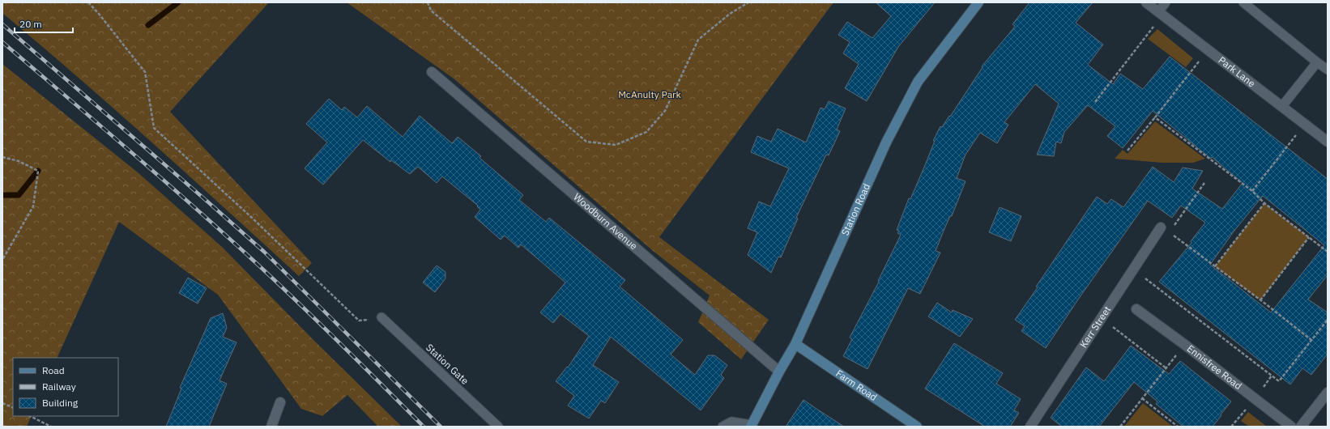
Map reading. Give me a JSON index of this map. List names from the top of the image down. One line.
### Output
{"streets":{"street":["Park Lane","Station Road","Woodburn Avenue","Kerr Street","Ennisfree Road","Farm Road"],"lane":["Station Gate"]},"crossings":[["Station Road","Woodburn Avenue"],["Station Road","Farm Road"]],"parks":["McAnulty Park"],"legend":["Road","Railway","Building"],"scale_bar":"20 m"}
